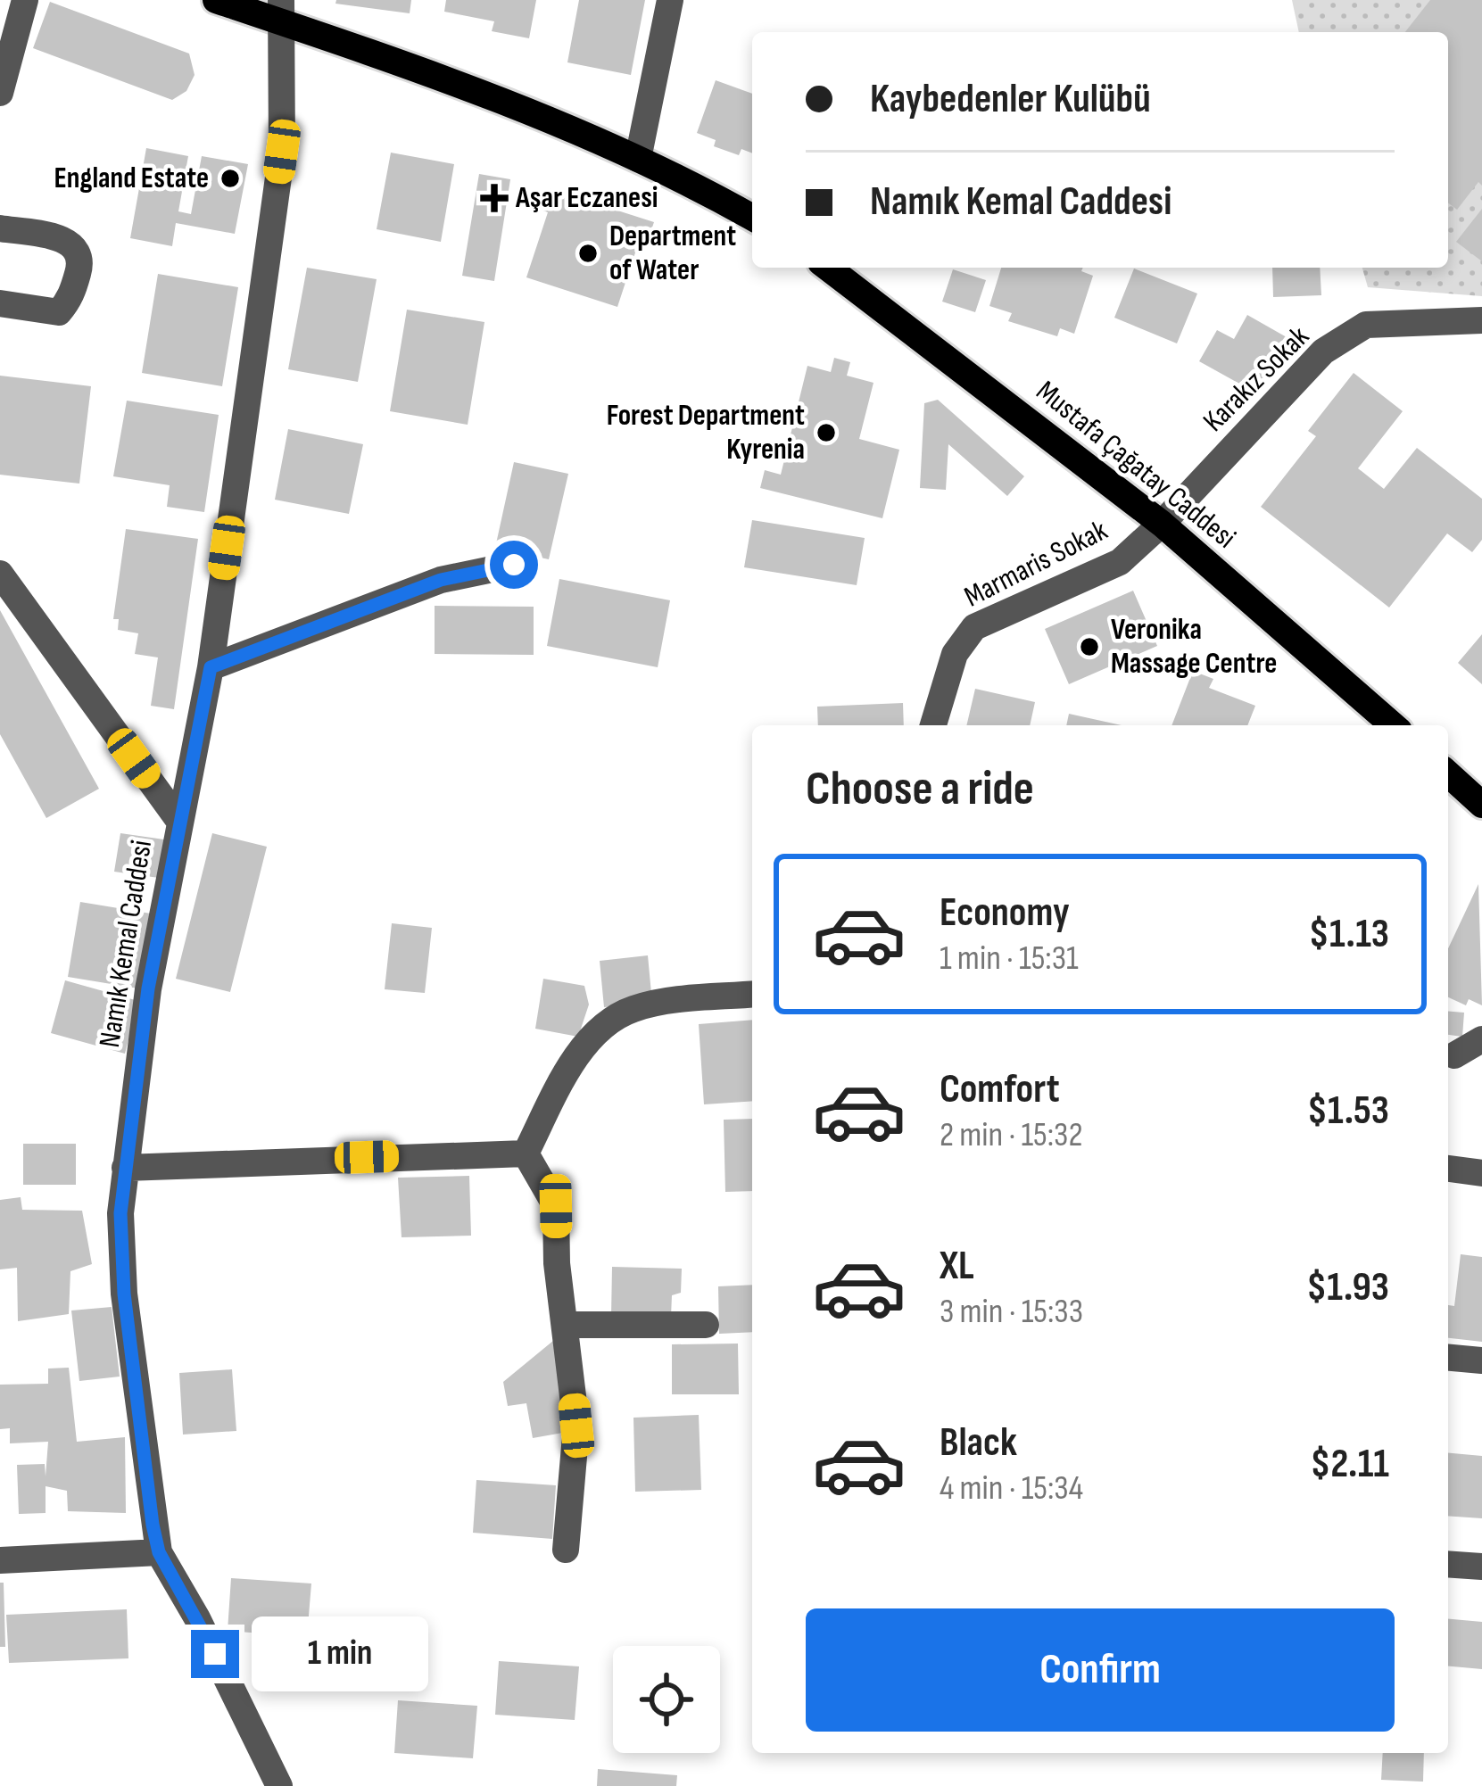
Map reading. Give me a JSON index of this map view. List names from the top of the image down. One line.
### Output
{"streets":{"main road":["Mustafa Çağatay Caddesi"],"street":["Karakız Sokak","Marmaris Sokak","Namık Kemal Caddesi"]},"crossings":[["Karakız Sokak","Mustafa Çağatay Caddesi"],["Karakız Sokak","Marmaris Sokak"],["Mustafa Çağatay Caddesi","Marmaris Sokak"]],"places":{"other":["England Estate","Department of Water","Forest Department Kyrenia","Veronika Massage Centre"],"health":["Aşar Eczanesi"]},"page":{"banner":["Kaybedenler Kulübü","Namık Kemal Caddesi"],"heading":"Choose a ride","list":[{"name":"Economy","note":"1 min · 15:31","value":"$1.13"},{"name":"Comfort","note":"2 min · 15:32","value":"$1.53"},{"name":"XL","note":"3 min · 15:33","value":"$1.93"},{"name":"Black","note":"4 min · 15:34","value":"$2.11"}],"buttons":"Confirm","bubble":"1 min"}}
